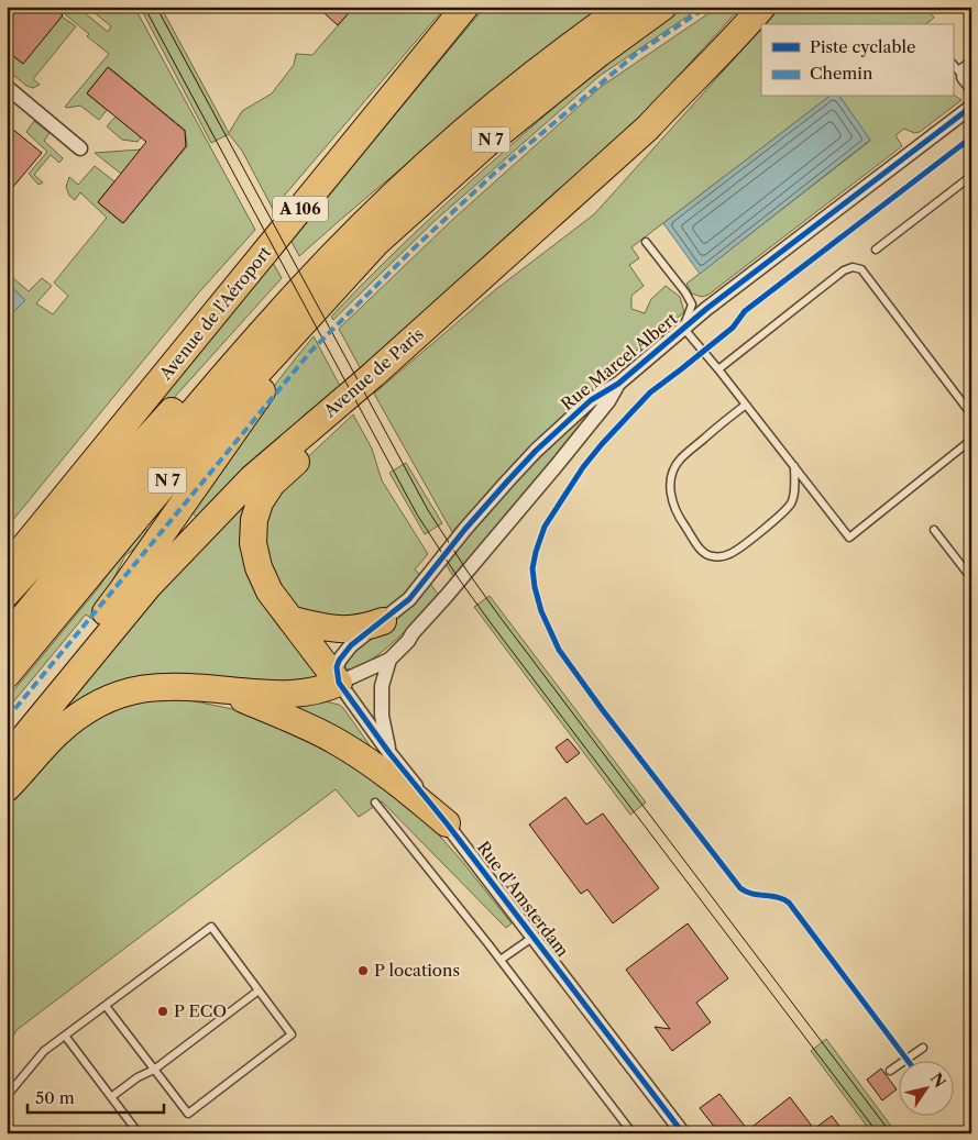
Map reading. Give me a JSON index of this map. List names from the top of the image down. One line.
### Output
{"streets":{"highway":["N 7","A 106","Avenue de l'Aéroport","Avenue de Paris"],"street":["Rue Marcel Albert","Rue d'Amsterdam"]},"crossings":[["Rue Marcel Albert","Rue d'Amsterdam"]],"places":["P locations","P ECO"],"legend":["Piste cyclable","Chemin"],"scale_bar":"50 m","north":"top right"}
